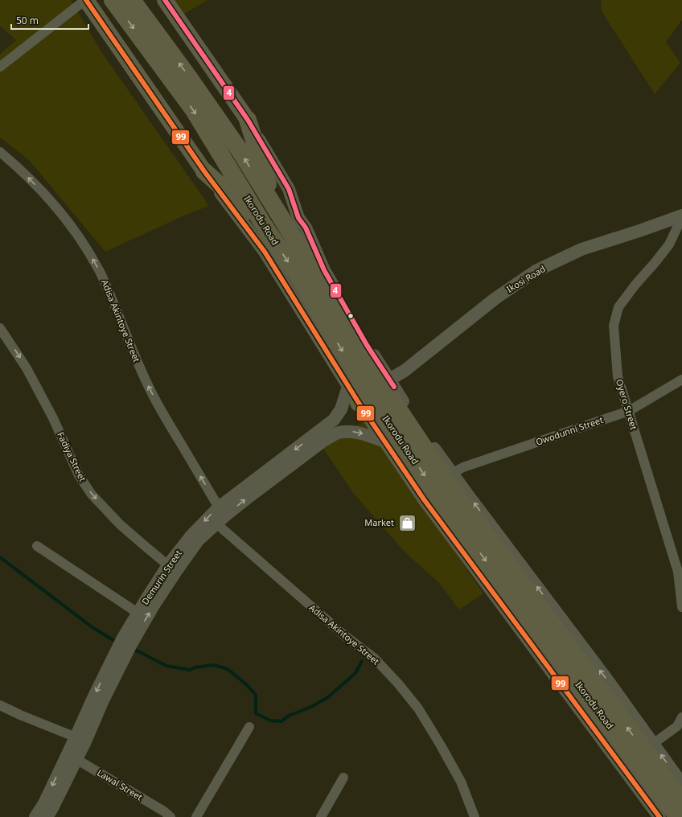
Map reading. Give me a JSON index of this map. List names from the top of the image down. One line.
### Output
{"streets":{"highway":["Ikorodu Road"],"street":["Ikosi Road","Adisa Akintoye Street","Oyero Street","Owodunni Street","Fadiya Street","Demurin Street","Lawal Street"]},"crossings":[["Ikorodu Road","Demurin Street"],["Ikosi Road","Oyero Street"],["Adisa Akintoye Street","Demurin Street"],["Oyero Street","Owodunni Street"],["Fadiya Street","Demurin Street"],["Demurin Street","Lawal Street"]],"one_way":["Adisa Akintoye Street"],"places":{"shop":["Market"]},"lines":["transit line 99","transit line 4"],"scale_bar":"50 m"}
